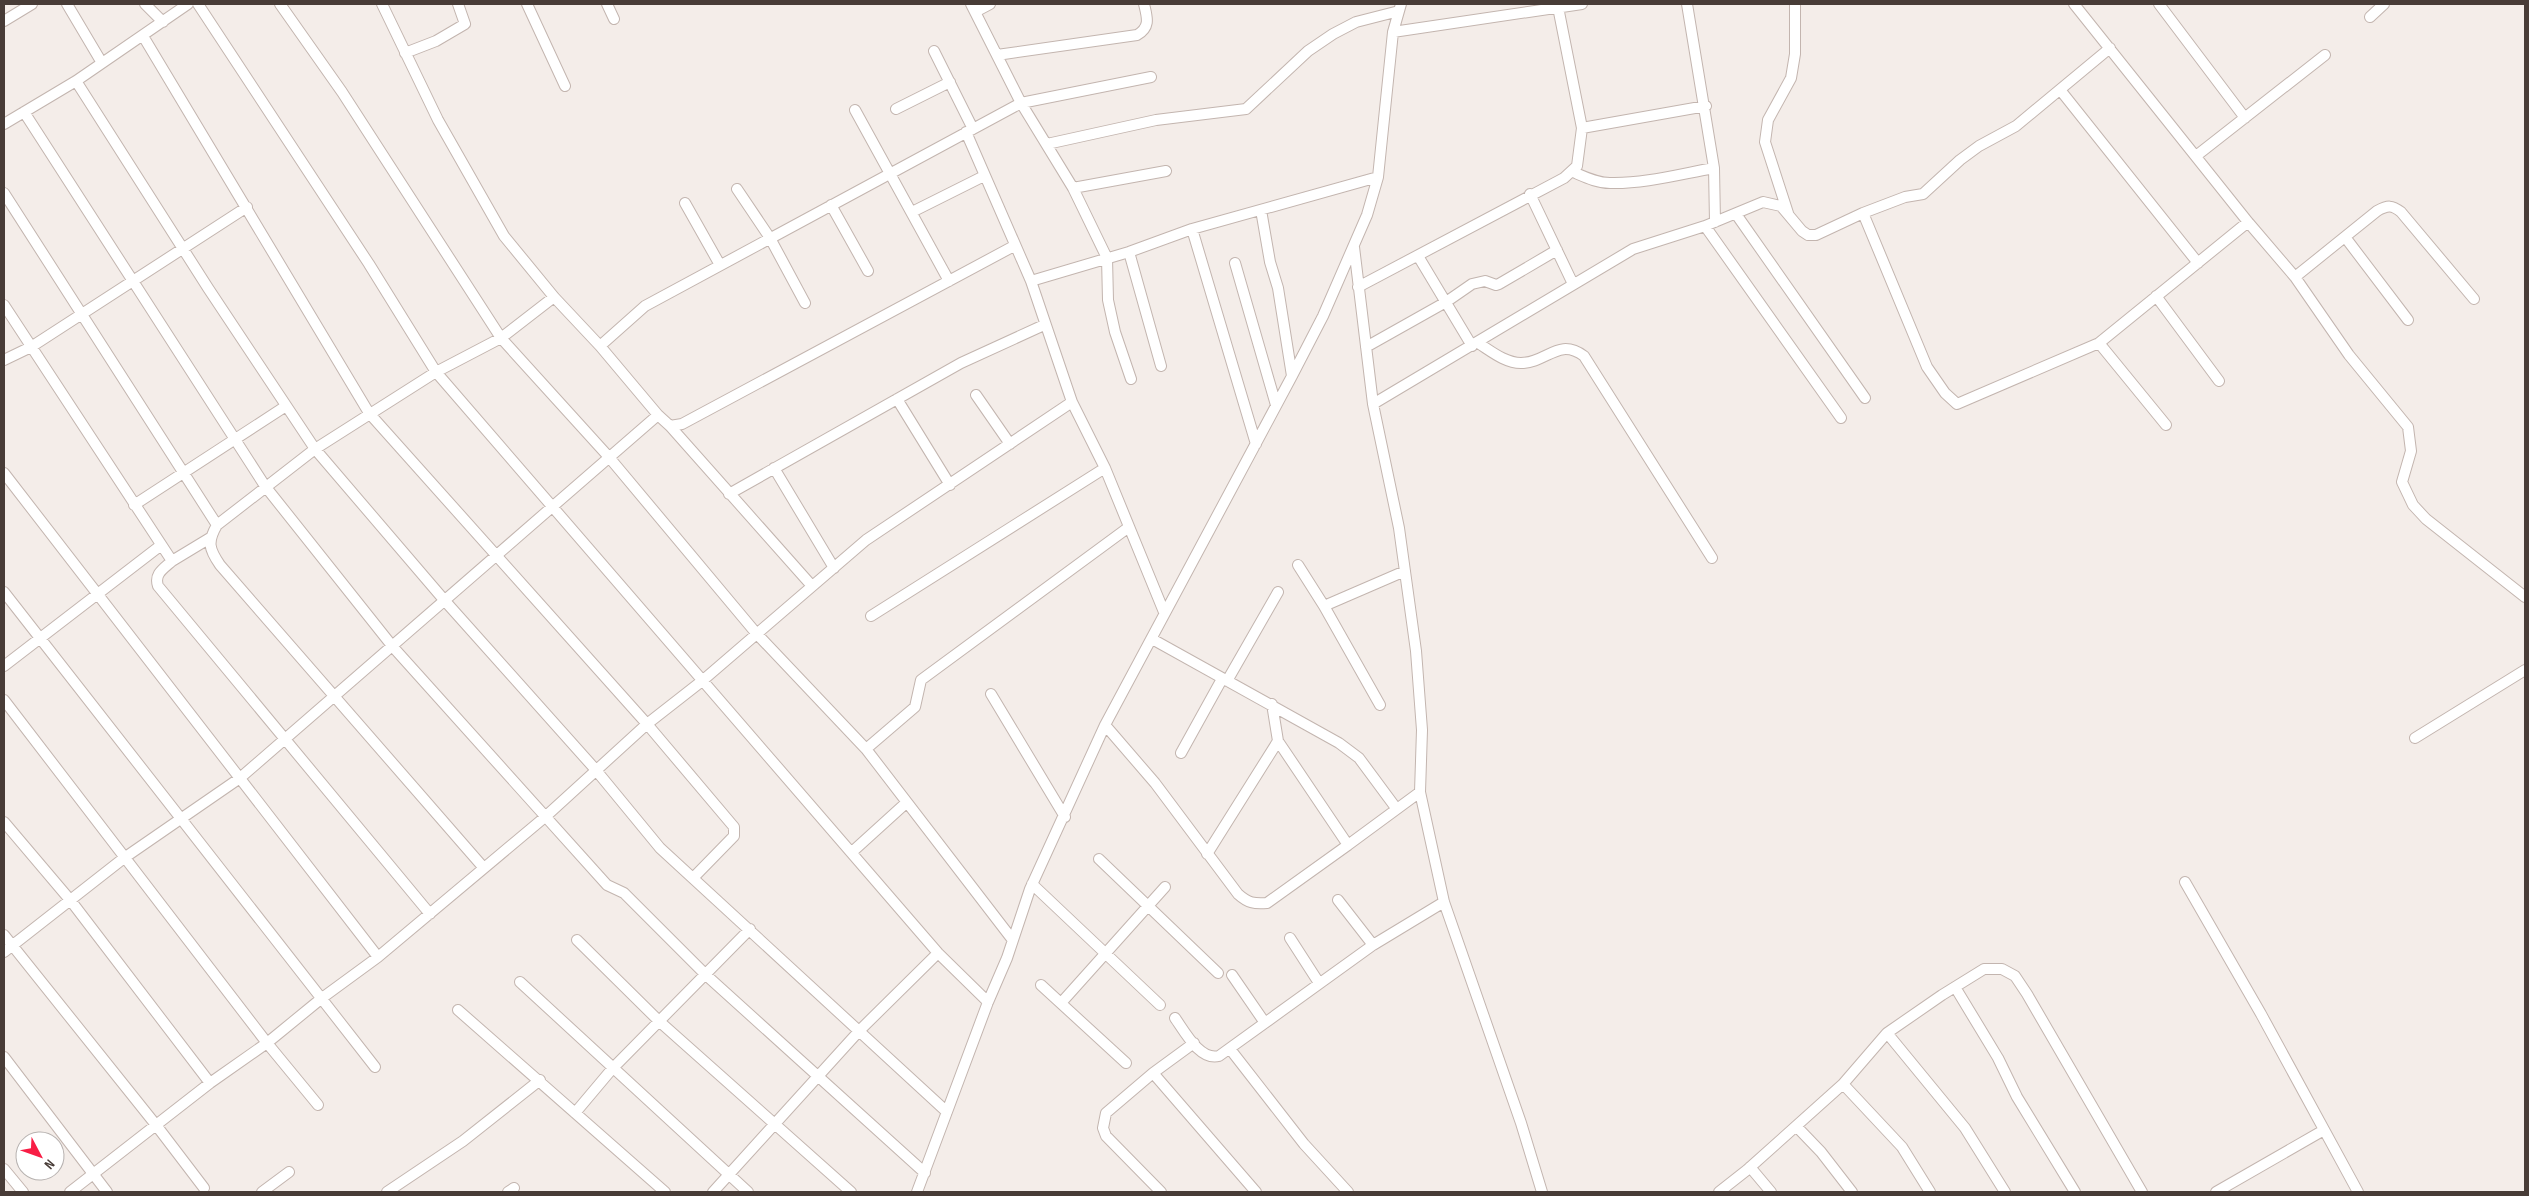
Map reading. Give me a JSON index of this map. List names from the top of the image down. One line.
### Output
{"north":"bottom right"}
